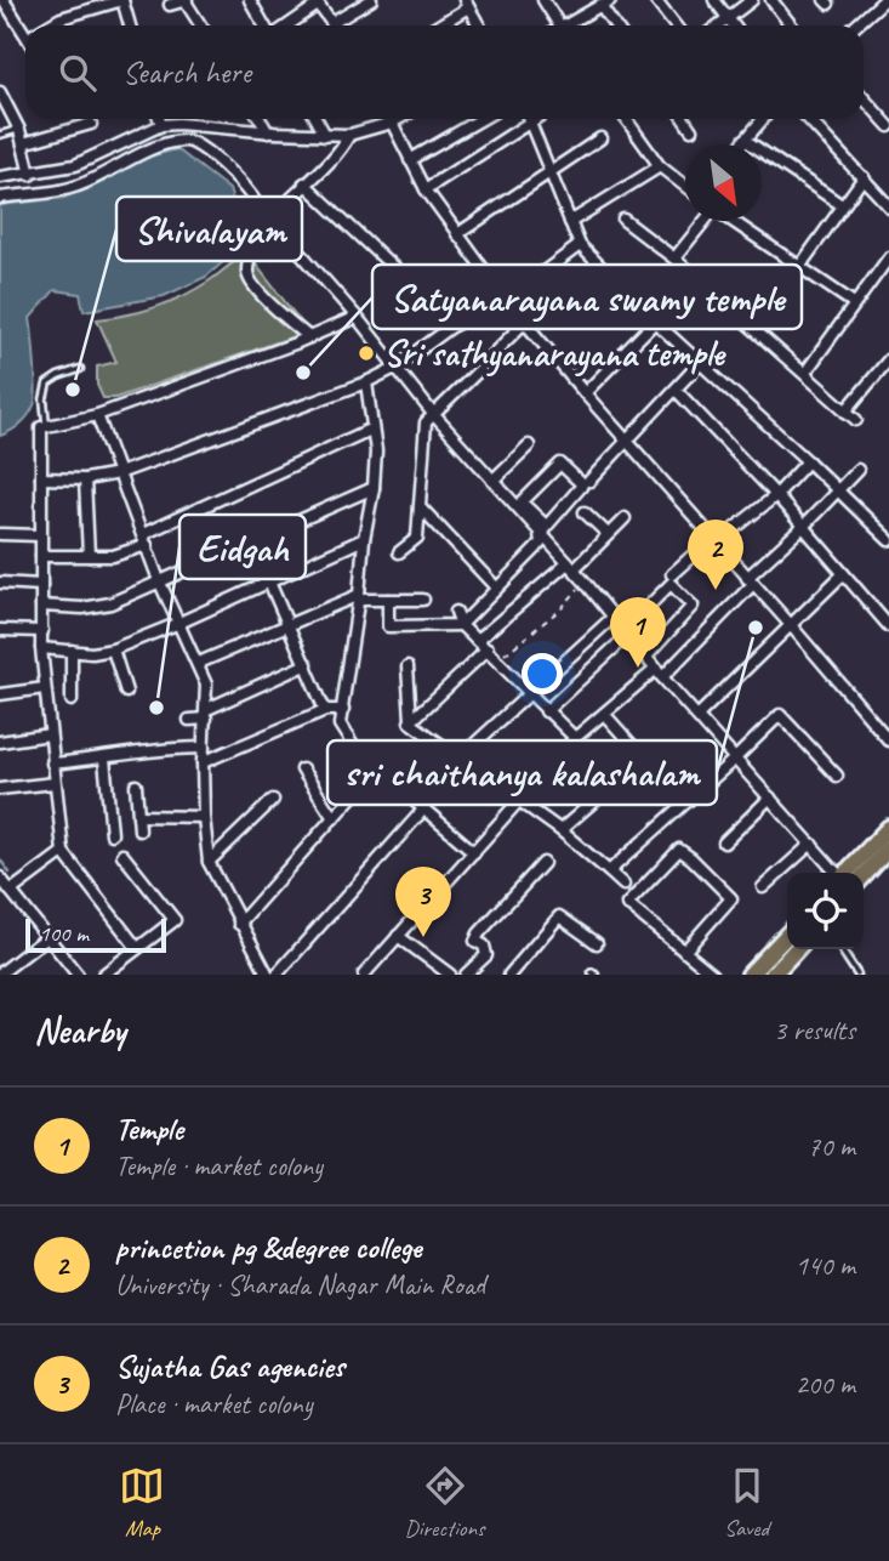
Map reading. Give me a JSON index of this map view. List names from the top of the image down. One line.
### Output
{"places":["Sri sathyanarayana temple","Satyanarayana swamy temple","Shivalayam","sri chaithanya kalashalam","Eidgah"],"scale_bar":"100 m","north":"bottom right","page":{"search":"Search here","pins":["2","1","3"],"scale":"100 m","heading":["Nearby","3 results"],"list":[{"mark":"1","name":"Temple","note":"Temple · market colony","value":"70 m"},{"mark":"2","name":"princetion pg &degree college","note":"University · Sharada Nagar Main Road","value":"140 m"},{"mark":"3","name":"Sujatha Gas agencies","note":"Place · market colony","value":"200 m"}],"nav":["Map","Directions","Saved"]}}
